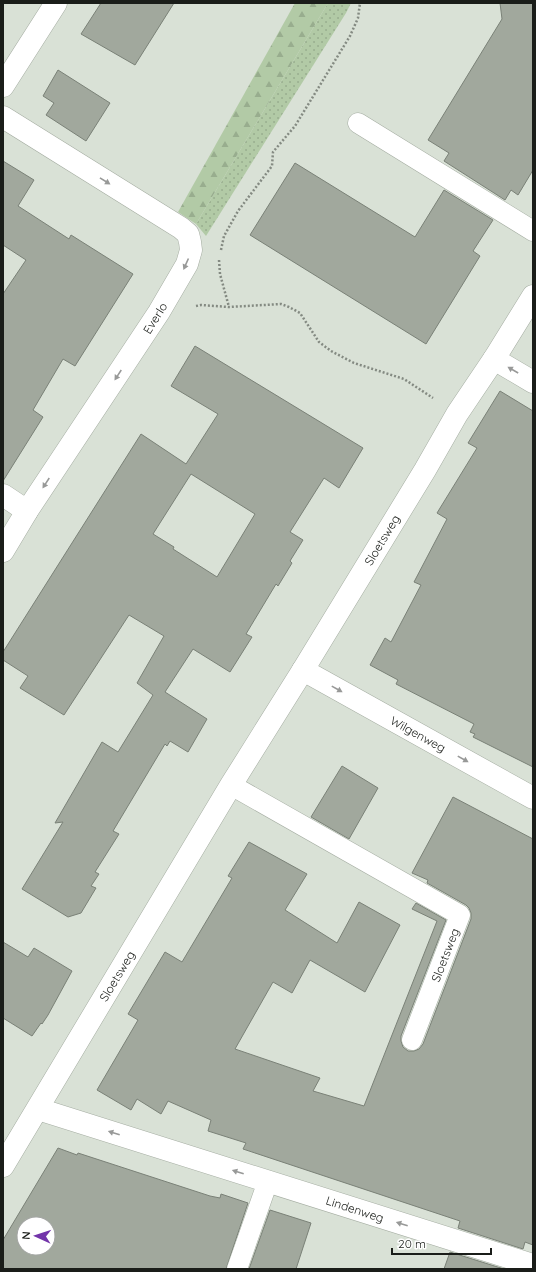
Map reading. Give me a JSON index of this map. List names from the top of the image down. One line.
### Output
{"streets":{"street":["Everlo","Sloetsweg","Wilgenweg","Lindenweg"]},"crossings":[["Sloetsweg","Wilgenweg"],["Sloetsweg","Lindenweg"]],"one_way":["Wilgenweg","Lindenweg"],"scale_bar":"20 m","north":"left"}
